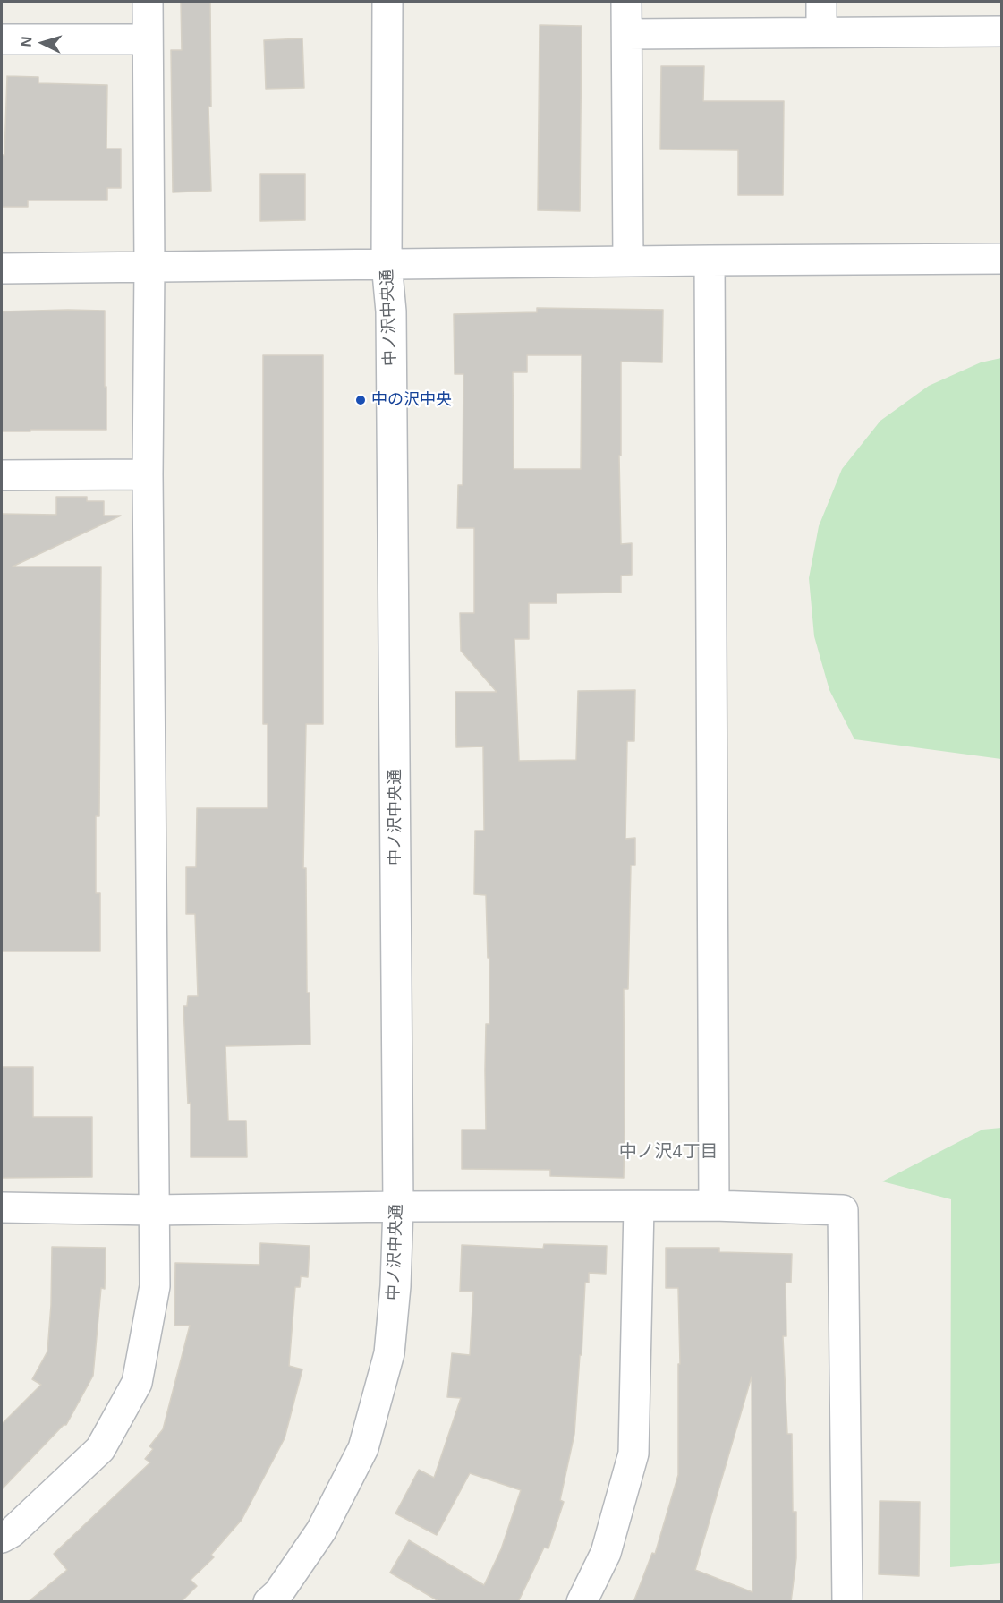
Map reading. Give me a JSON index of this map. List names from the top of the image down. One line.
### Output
{"streets":{"street":["中ノ沢中央通"]},"districts":["中ノ沢4丁目"],"places":["中の沢中央"],"north":"left"}
